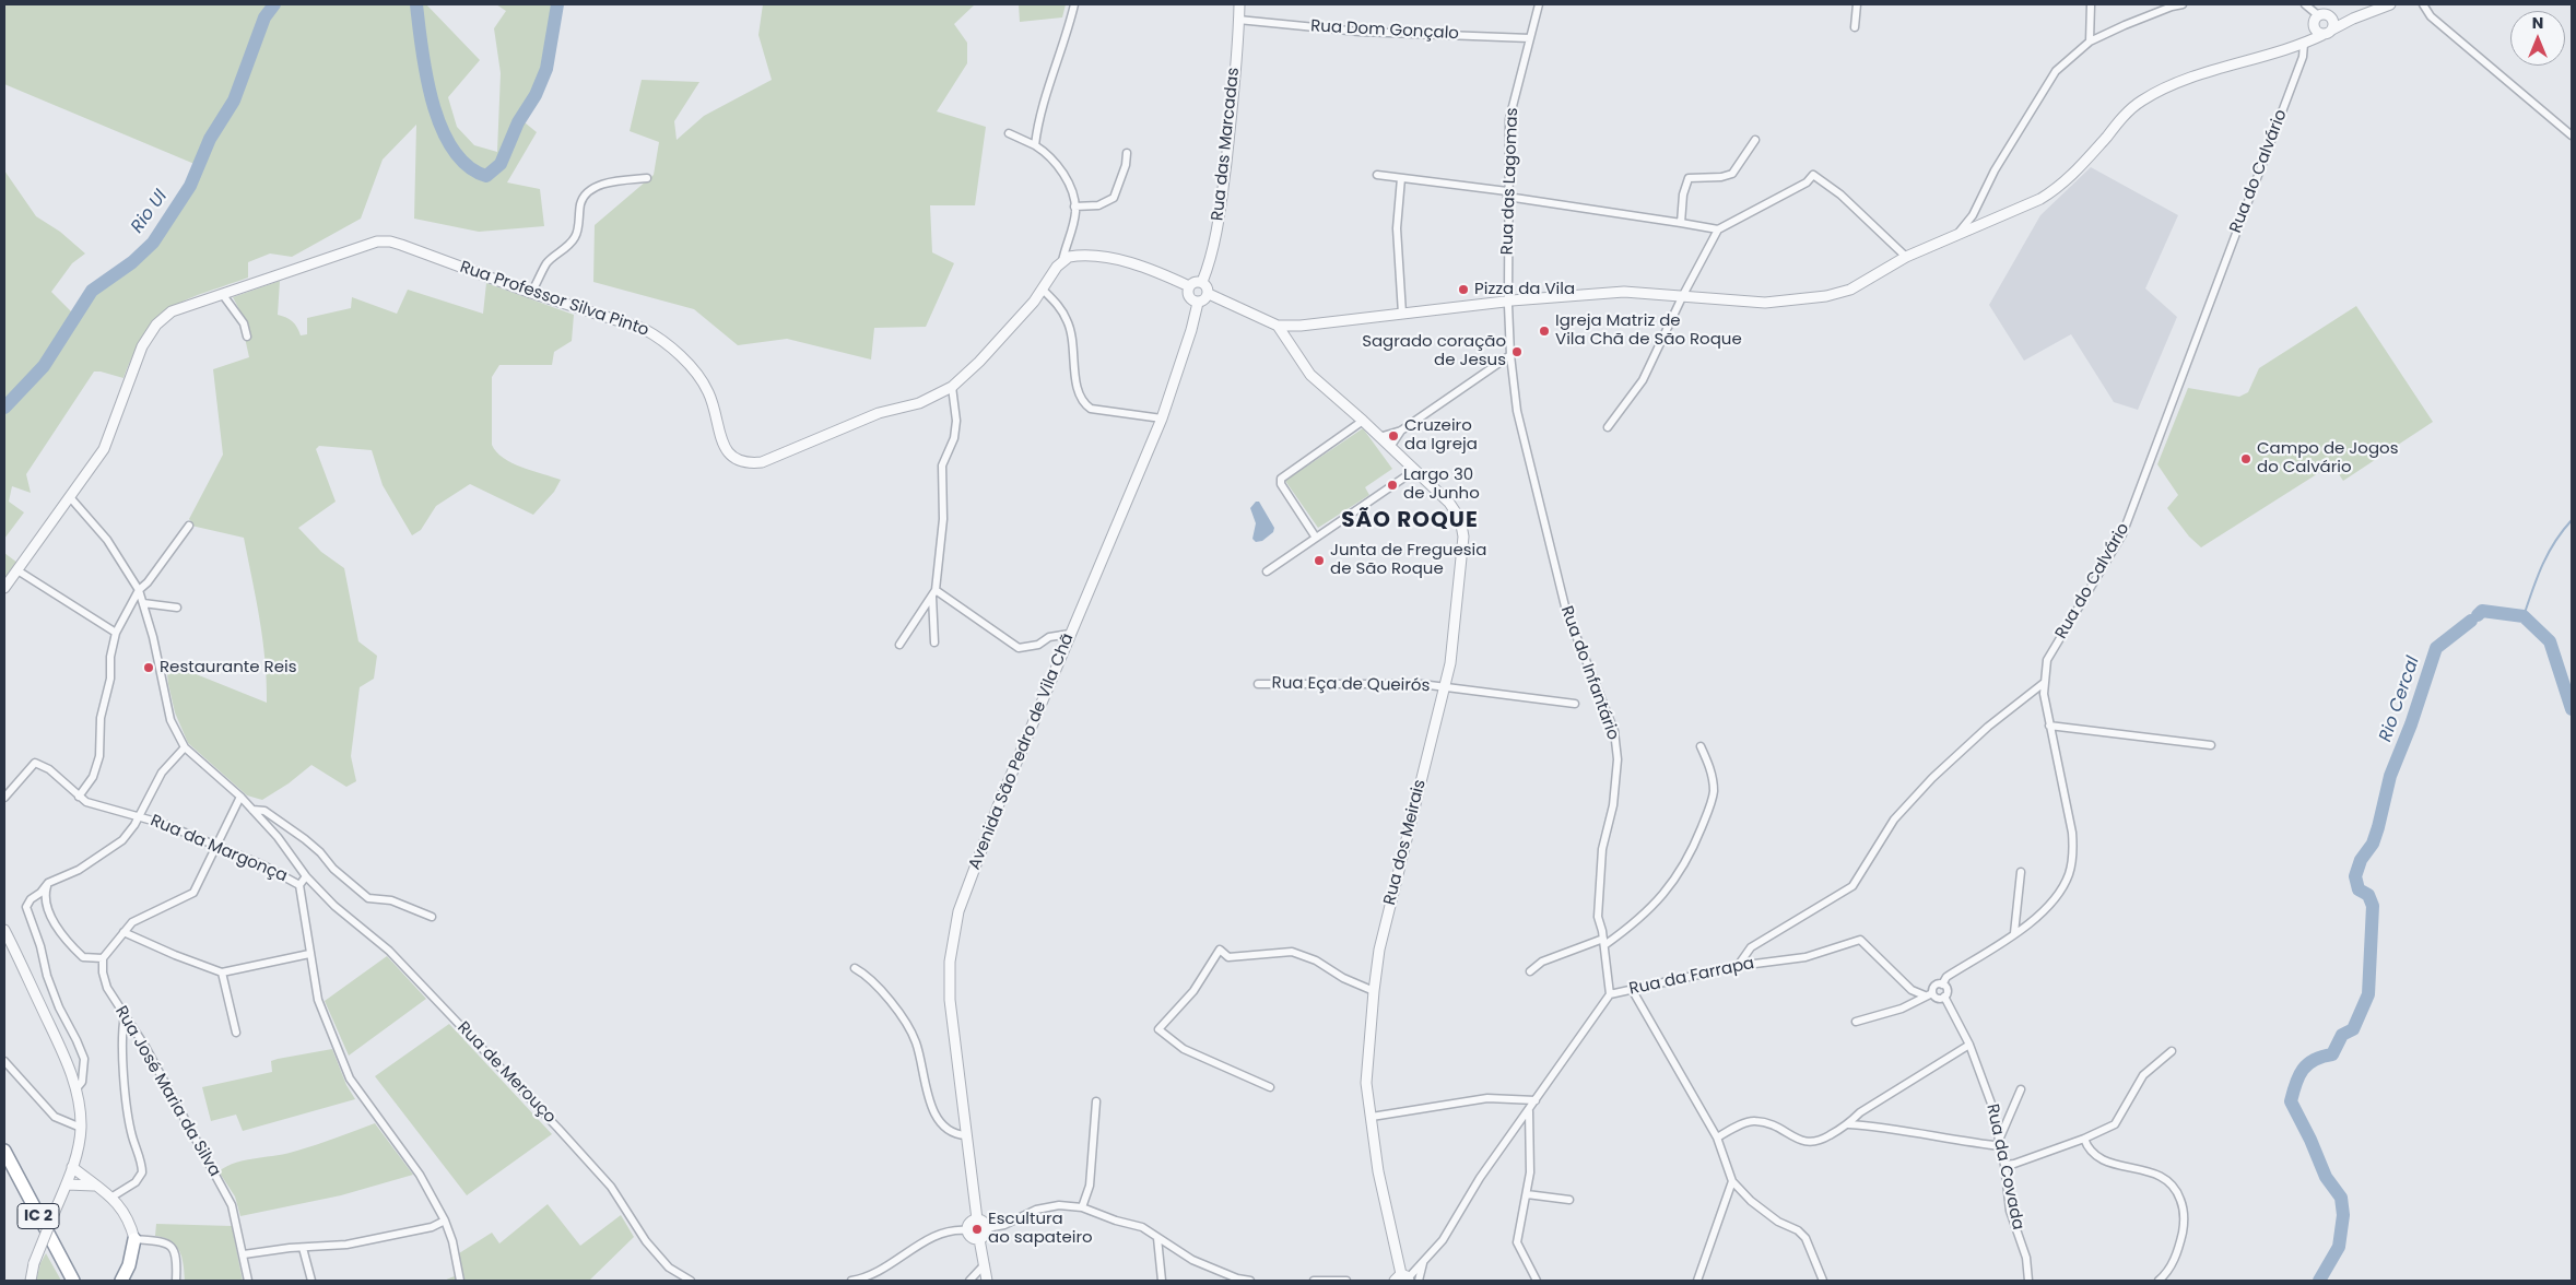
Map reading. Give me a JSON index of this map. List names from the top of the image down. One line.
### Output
{"streets":{"highway":["IC 2"],"street":["Rua Dom Gonçalo","Rua das Marcadas","Rua do Calvário","Rua das Lagomas","Rua Professor Silva Pinto","Rua do Infantário","Rua Eça de Queirós","Avenida São Pedro de Vila Chã","Rua dos Meirais","Rua da Margonça","Rua da Farrapa","Rua de Merouço","Rua José Maria da Silva","Rua da Covada"]},"crossings":[["Rua Dom Gonçalo","Rua das Marcadas"],["Rua Dom Gonçalo","Rua das Lagomas"],["Rua das Marcadas","Avenida São Pedro de Vila Chã"],["Rua do Calvário","Rua da Farrapa"],["Rua do Calvário","Rua da Covada"],["Rua das Lagomas","Rua do Infantário"],["Rua do Infantário","Rua da Farrapa"],["Rua Eça de Queirós","Rua dos Meirais"],["Rua dos Meirais","Rua da Farrapa"],["Rua da Farrapa","Rua da Covada"]],"districts":["SÃO ROQUE"],"water":["Rio Ul","Rio Cercal"],"places":["Pizza da Vila","Igreja Matriz de Vila Chã de São Roque","Sagrado coração de Jesus","Cruzeiro da Igreja","Campo de Jogos do Calvário","Largo 30 de Junho","Junta de Freguesia de São Roque","Restaurante Reis","Escultura ao sapateiro"],"north":"top"}
